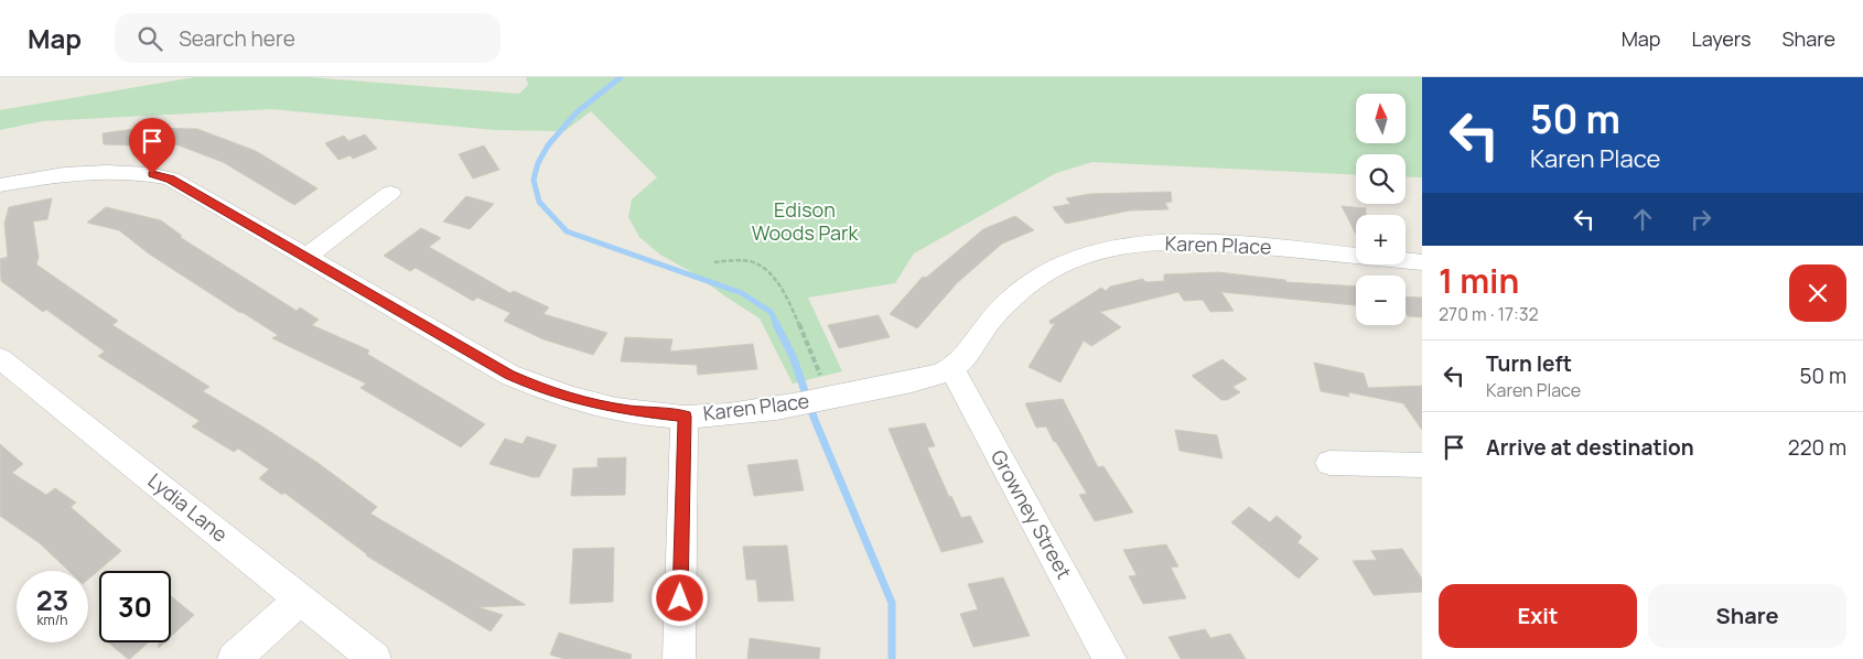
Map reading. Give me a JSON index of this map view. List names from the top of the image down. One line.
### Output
{"streets":{"street":["Karen Place","Lydia Lane","Growney Street"]},"crossings":[["Karen Place","Growney Street"]],"parks":["Edison Woods Park"],"north":"top","page":{"header":"Map","search":"Search here","nav":["Map","Layers","Share"],"turn":["50 m","Karen Place"],"map_buttons":["+","−"],"heading":["1 min","270 m · 17:32"],"list":[{"name":"Turn left","note":"Karen Place","value":"50 m"},{"name":"Arrive at destination","value":"220 m"}],"speed":"23 km/h","limit":"30","buttons":["Exit","Share"]}}
